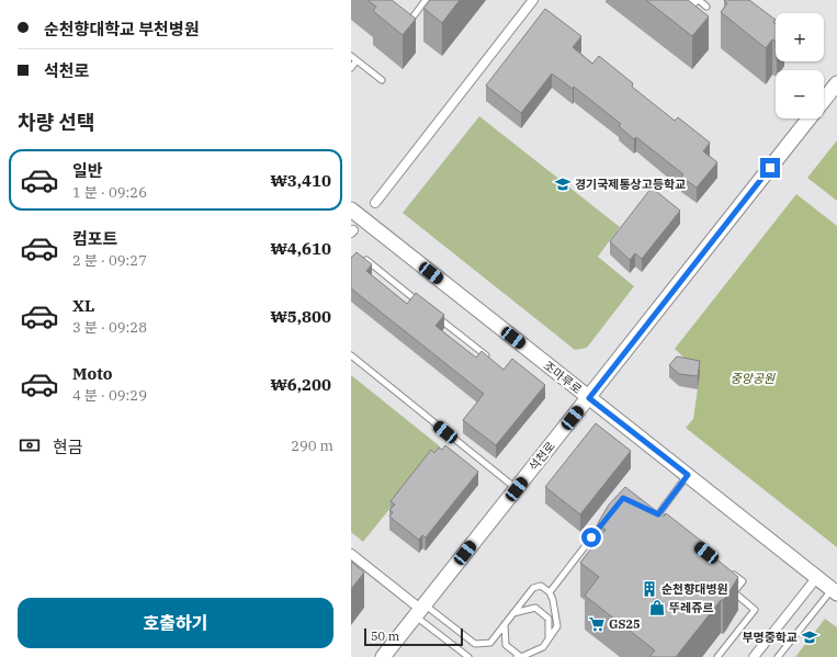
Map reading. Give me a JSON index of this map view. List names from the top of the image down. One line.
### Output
{"streets":{"street":["조마루로","석천로"]},"crossings":[["조마루로","석천로"]],"parks":["중앙공원"],"places":{"school or university":["경기국제통상고등학교","부명중학교"],"building":["순천향대병원"],"shop":["뚜레쥬르"],"supermarket":["GS25"]},"scale_bar":"50 m","page":{"banner":["순천향대학교 부천병원","석천로"],"map_buttons":["+","−"],"heading":"차량 선택","list":[{"name":"일반","note":"1 분 · 09:26","value":"₩3,410"},{"name":"컴포트","note":"2 분 · 09:27","value":"₩4,610"},{"name":"XL","note":"3 분 · 09:28","value":"₩5,800"},{"name":"Moto","note":"4 분 · 09:29","value":"₩6,200"}],"pay":["현금","290 m"],"buttons":"호출하기","scale":"50 m"}}
